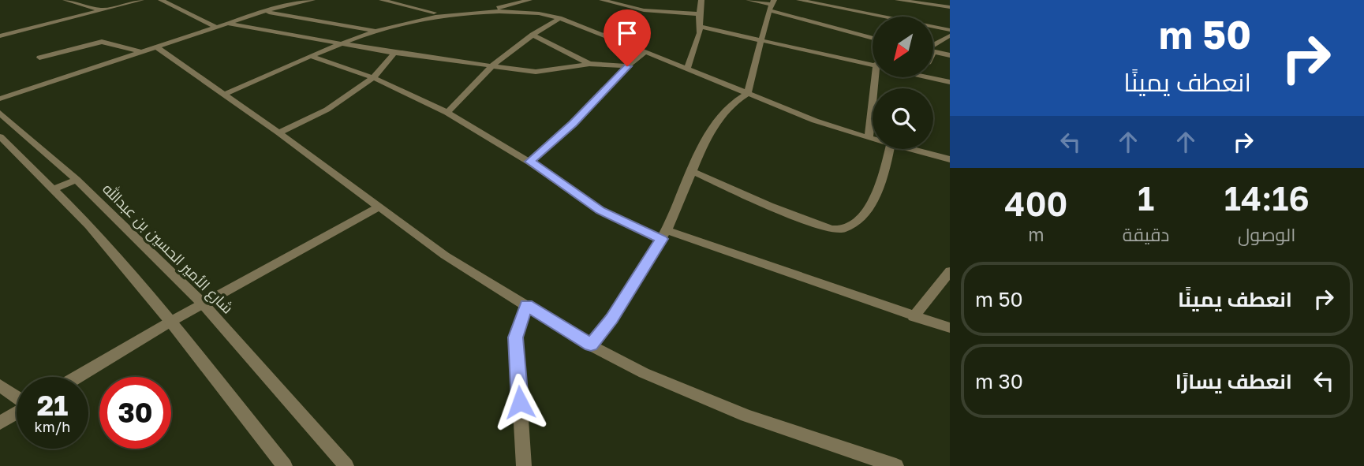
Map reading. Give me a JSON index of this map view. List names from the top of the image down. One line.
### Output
{"streets":{"street":["شارع الأمير الحسين بن عبدالله"]},"north":"bottom left","page":{"turn":["50 m","انعطف يمينًا"],"eta":["14:16","الوصول","1","دقيقة","400","m"],"list":[{"name":"انعطف يمينًا","value":"50 m"},{"name":"انعطف يسارًا","value":"30 m"}],"speed":"21 km/h","limit":"30"}}
